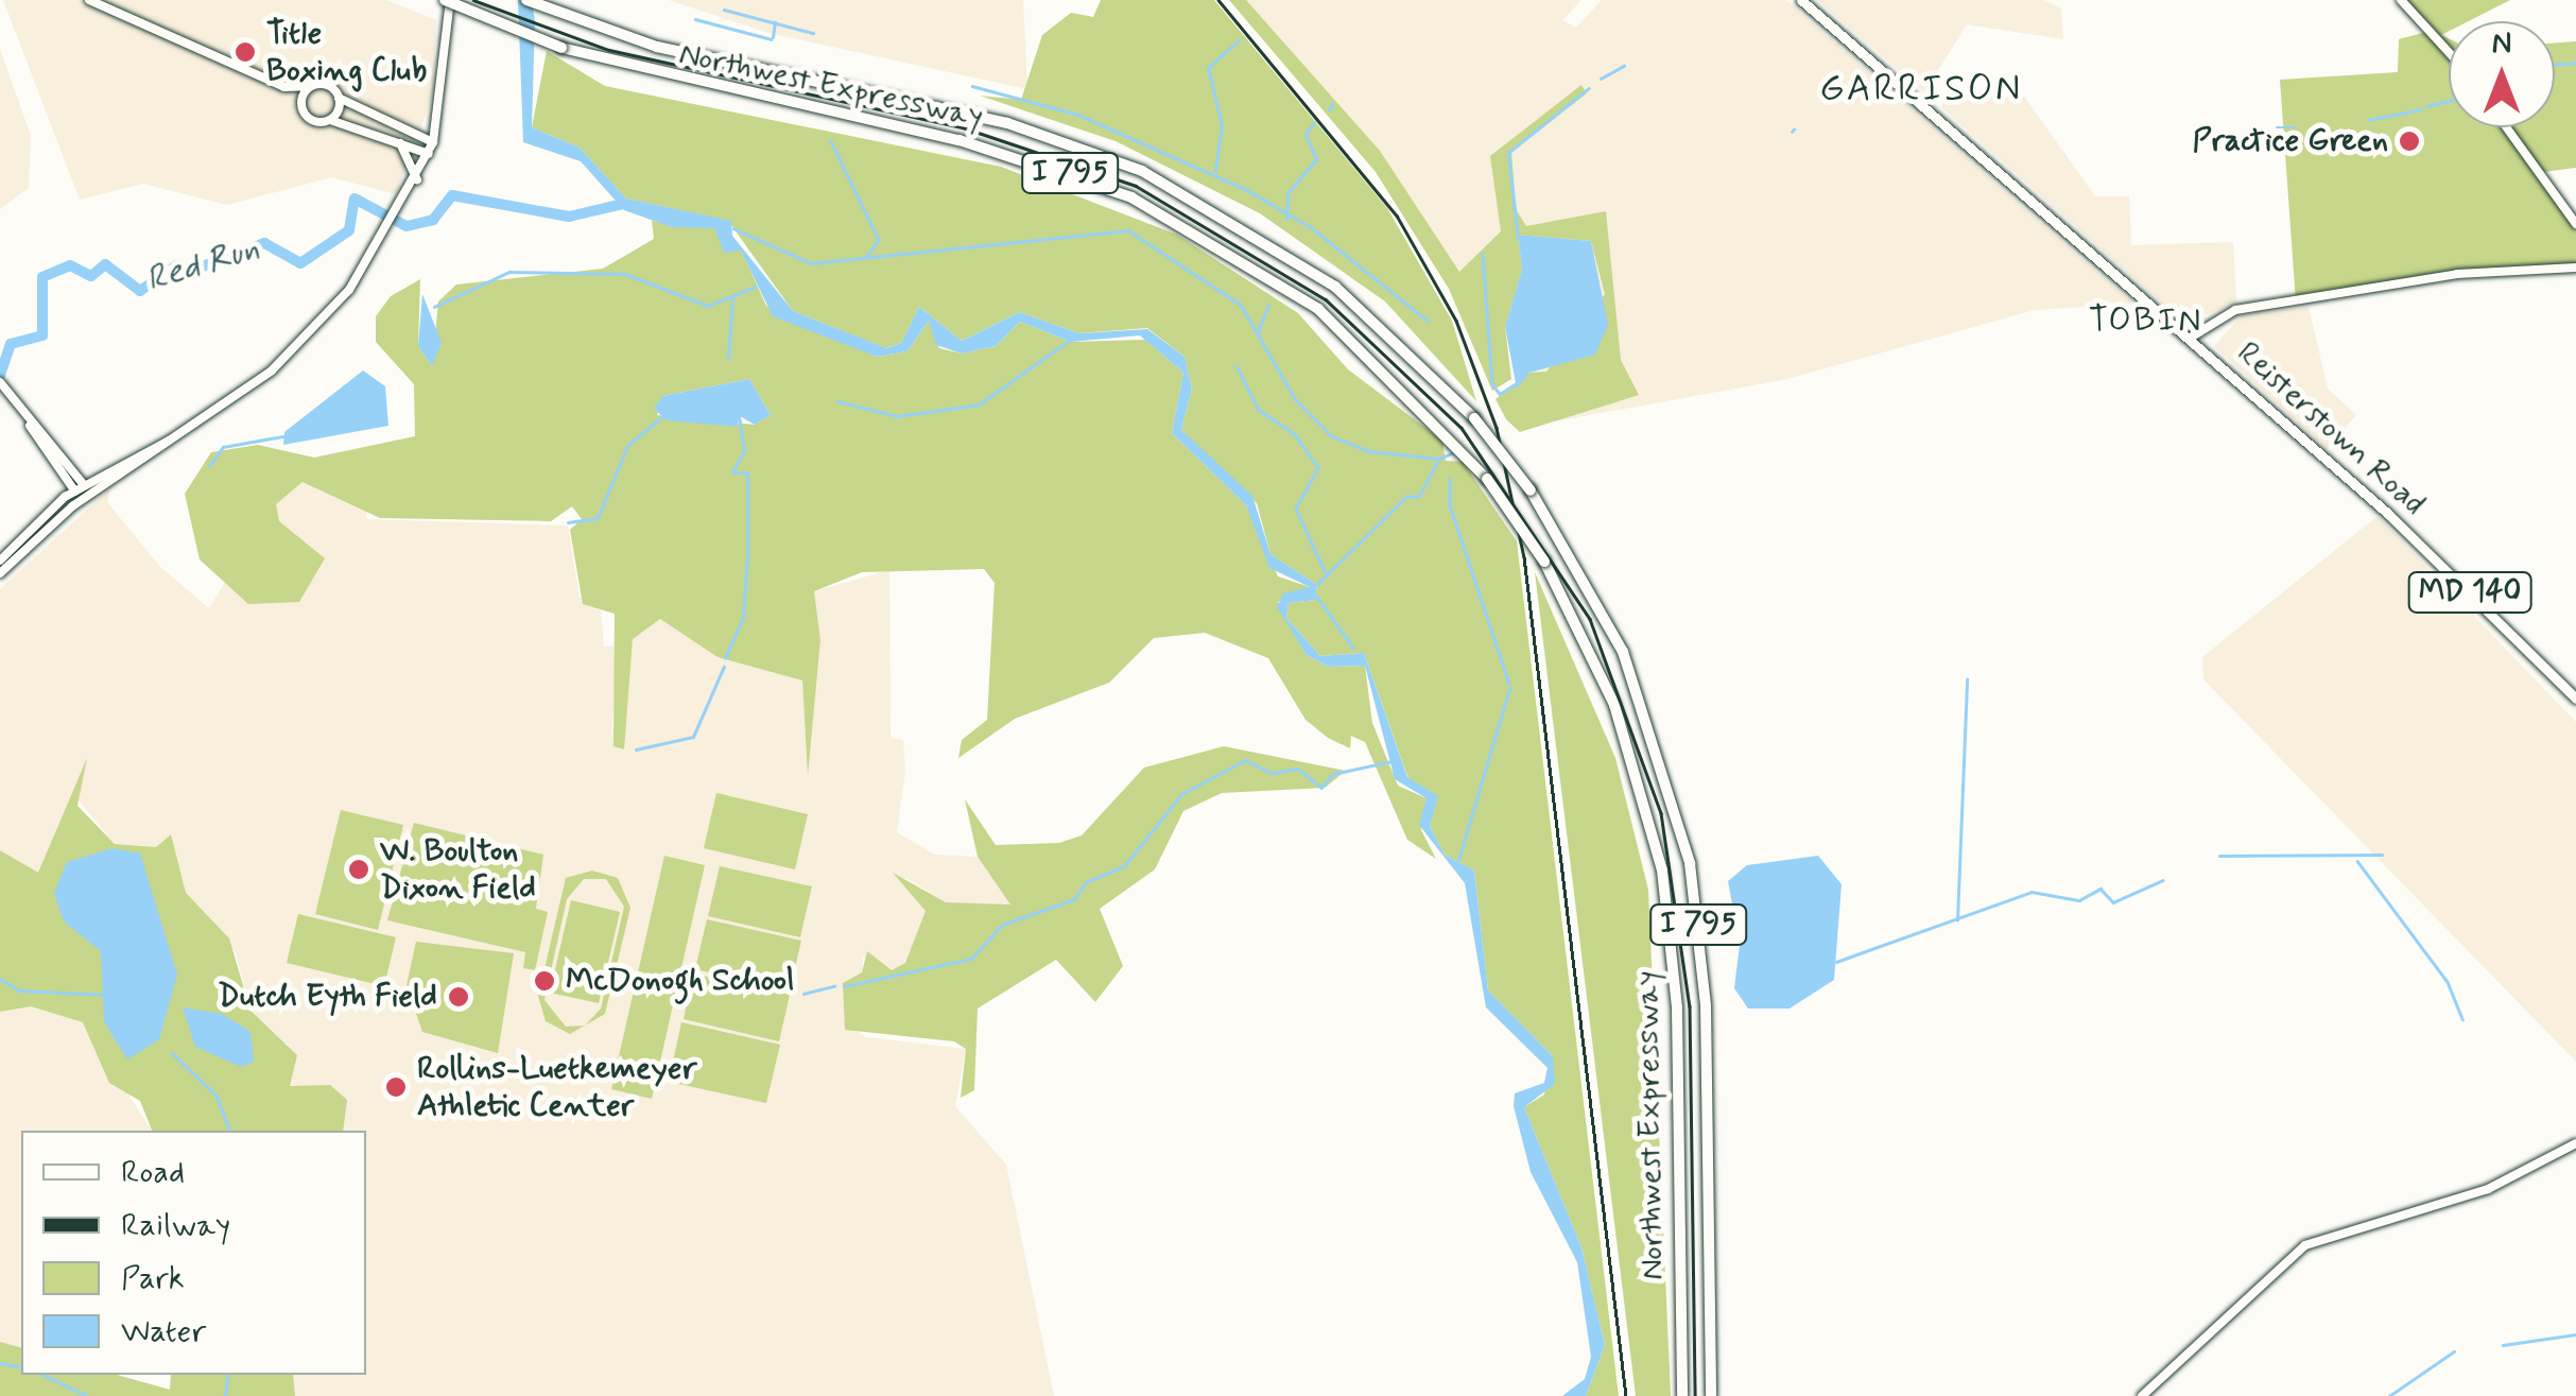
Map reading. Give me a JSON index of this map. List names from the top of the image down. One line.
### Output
{"streets":{"highway":["Northwest Expressway","I 795"],"main road":["Reisterstown Road","MD 140"]},"districts":["GARRISON","TOBIN"],"water":["Red Run"],"places":["Title Boxing Club","Practice Green","W. Boulton Dixon Field","McDonogh School","Dutch Eyth Field","Rollins-Luetkemeyer Athletic Center"],"legend":["Road","Railway","Park","Water"],"north":"top"}
